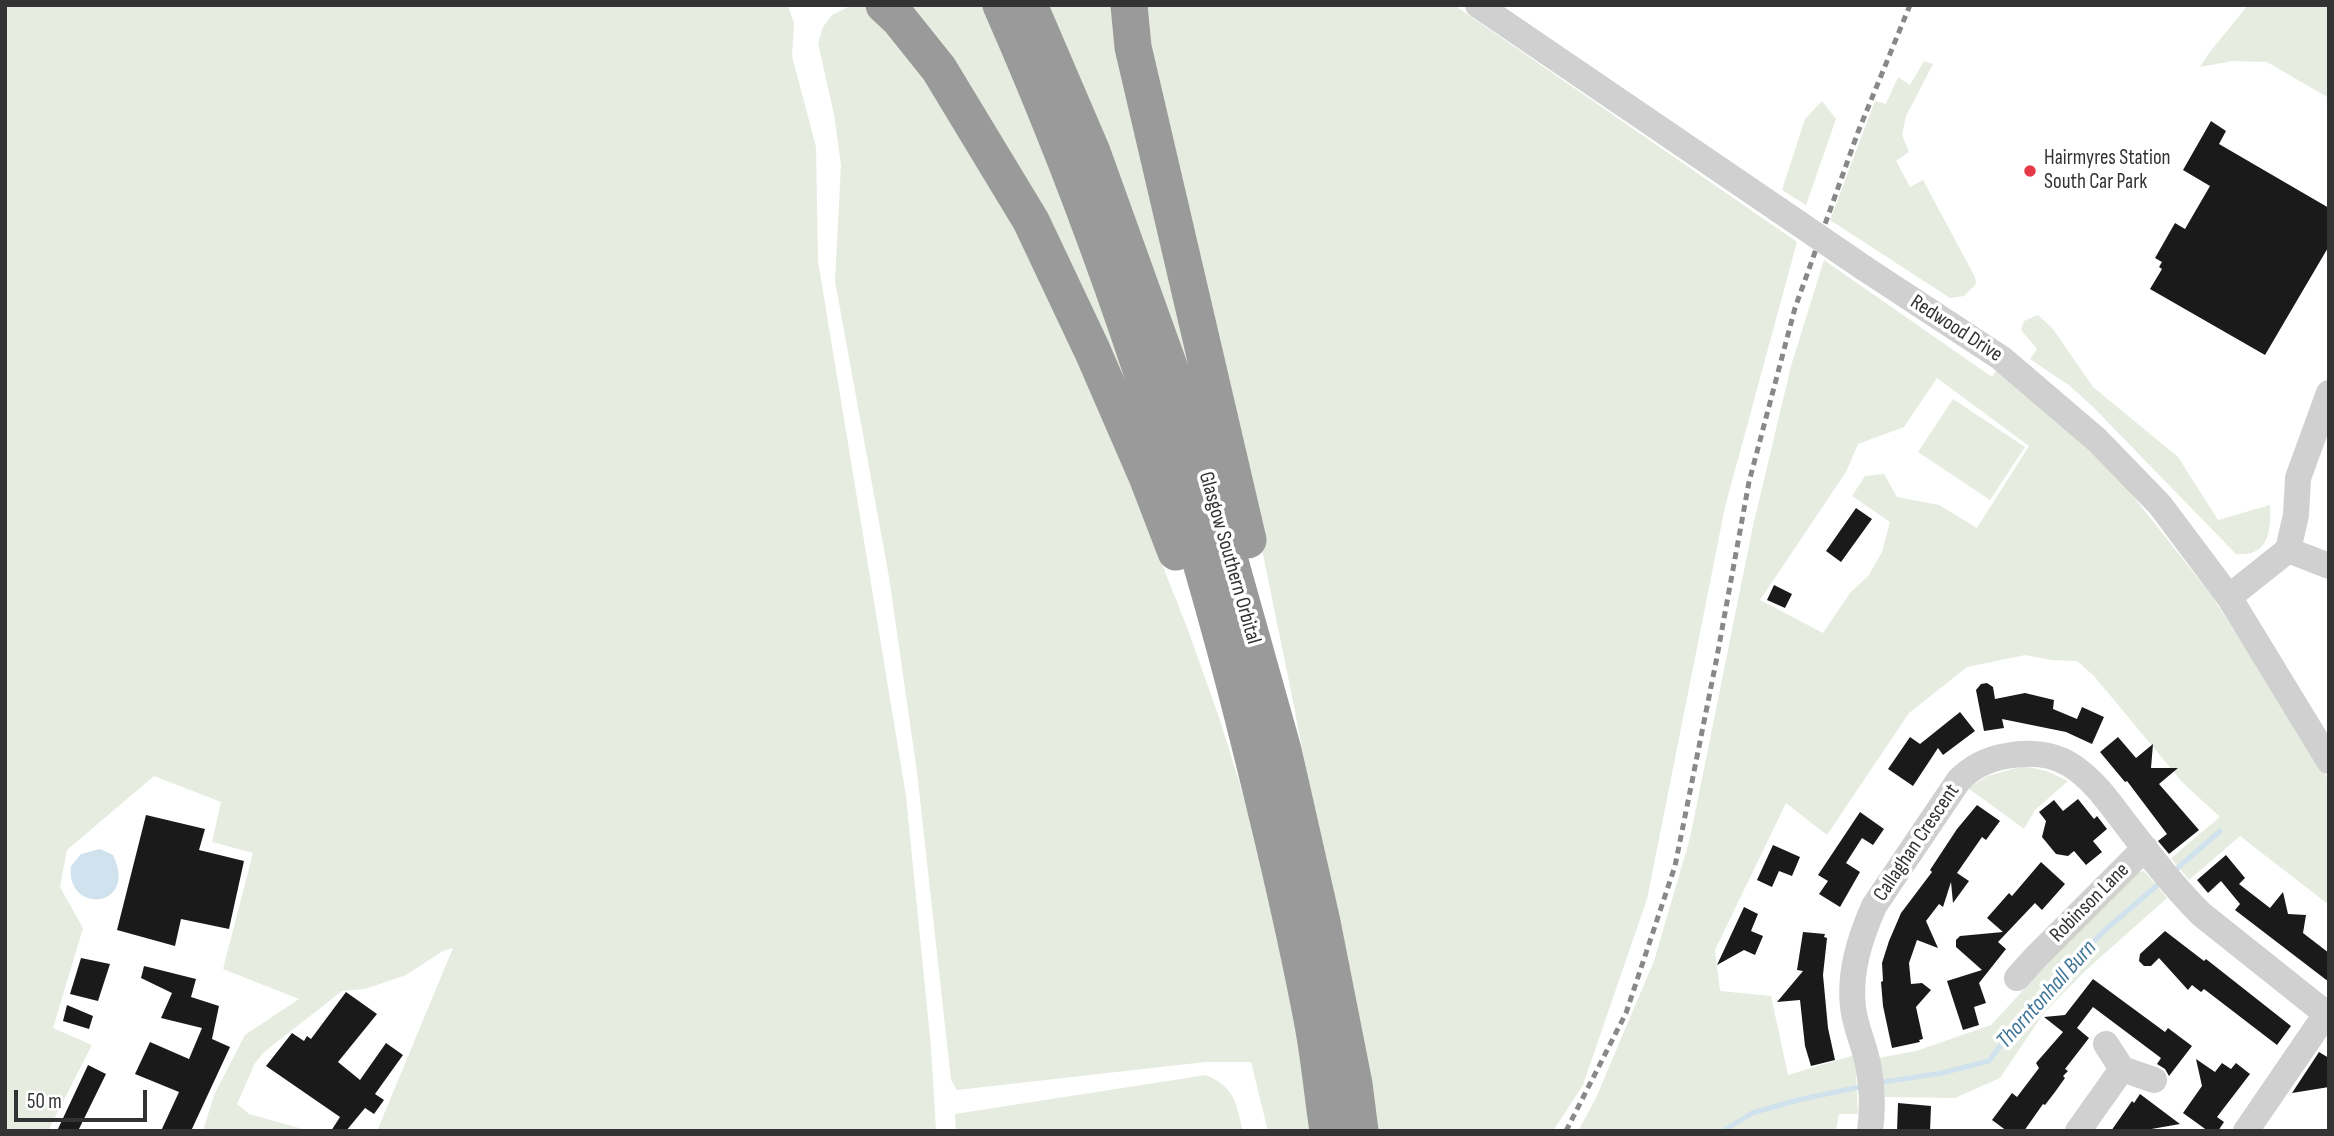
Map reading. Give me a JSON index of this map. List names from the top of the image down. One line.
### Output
{"streets":{"highway":["Glasgow Southern Orbital"],"street":["Redwood Drive","Callaghan Crescent","Robinson Lane"]},"crossings":[["Callaghan Crescent","Robinson Lane"]],"water":["Thorntonhall Burn"],"places":["Hairmyres Station South Car Park"],"scale_bar":"50 m"}
